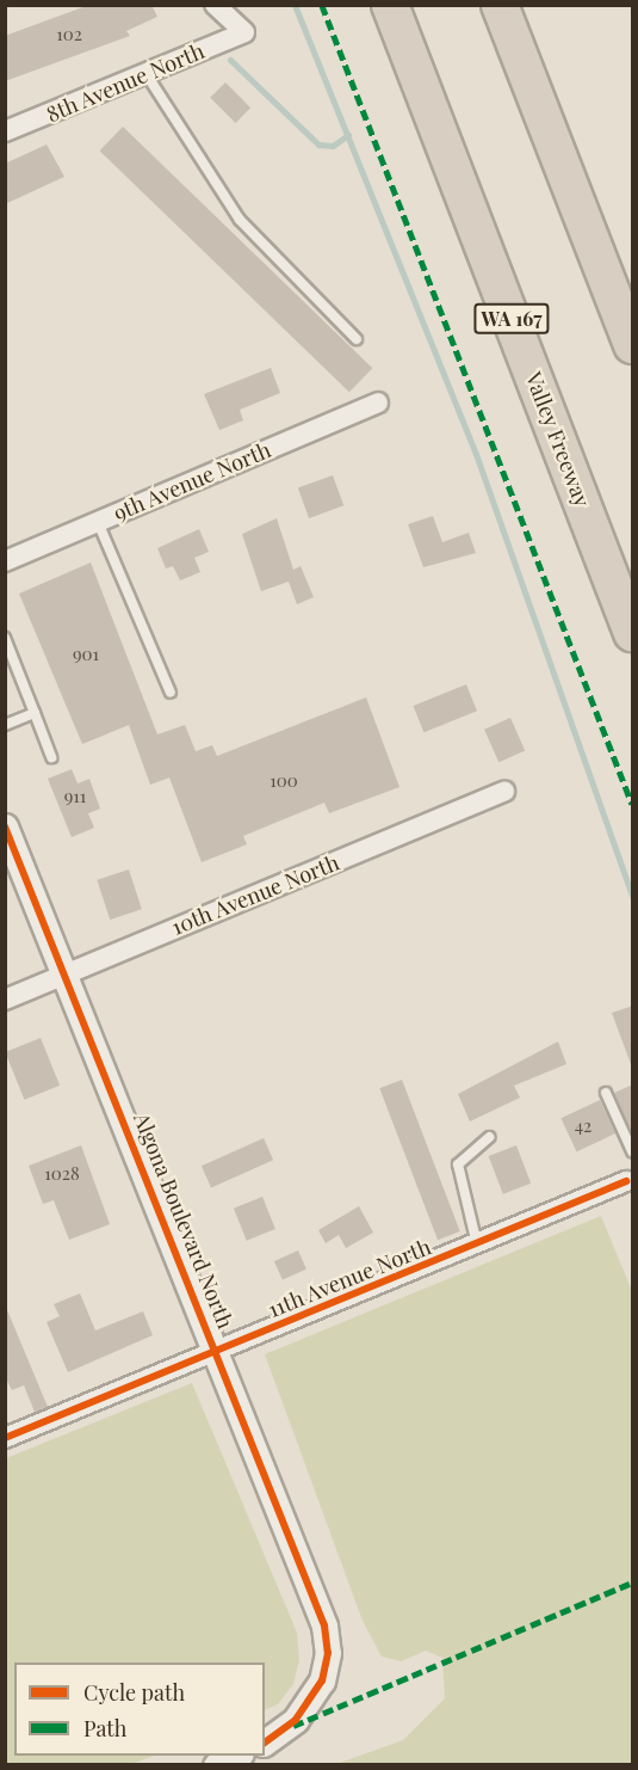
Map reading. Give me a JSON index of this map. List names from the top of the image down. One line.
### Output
{"streets":{"highway":["WA 167","Valley Freeway"],"street":["8th Avenue North","9th Avenue North","10th Avenue North","Algona Boulevard North","11th Avenue North"]},"crossings":[["10th Avenue North","Algona Boulevard North"],["Algona Boulevard North","11th Avenue North"]],"house_numbers":["102","901","100","911","42","1028"],"legend":["Cycle path","Path"]}
